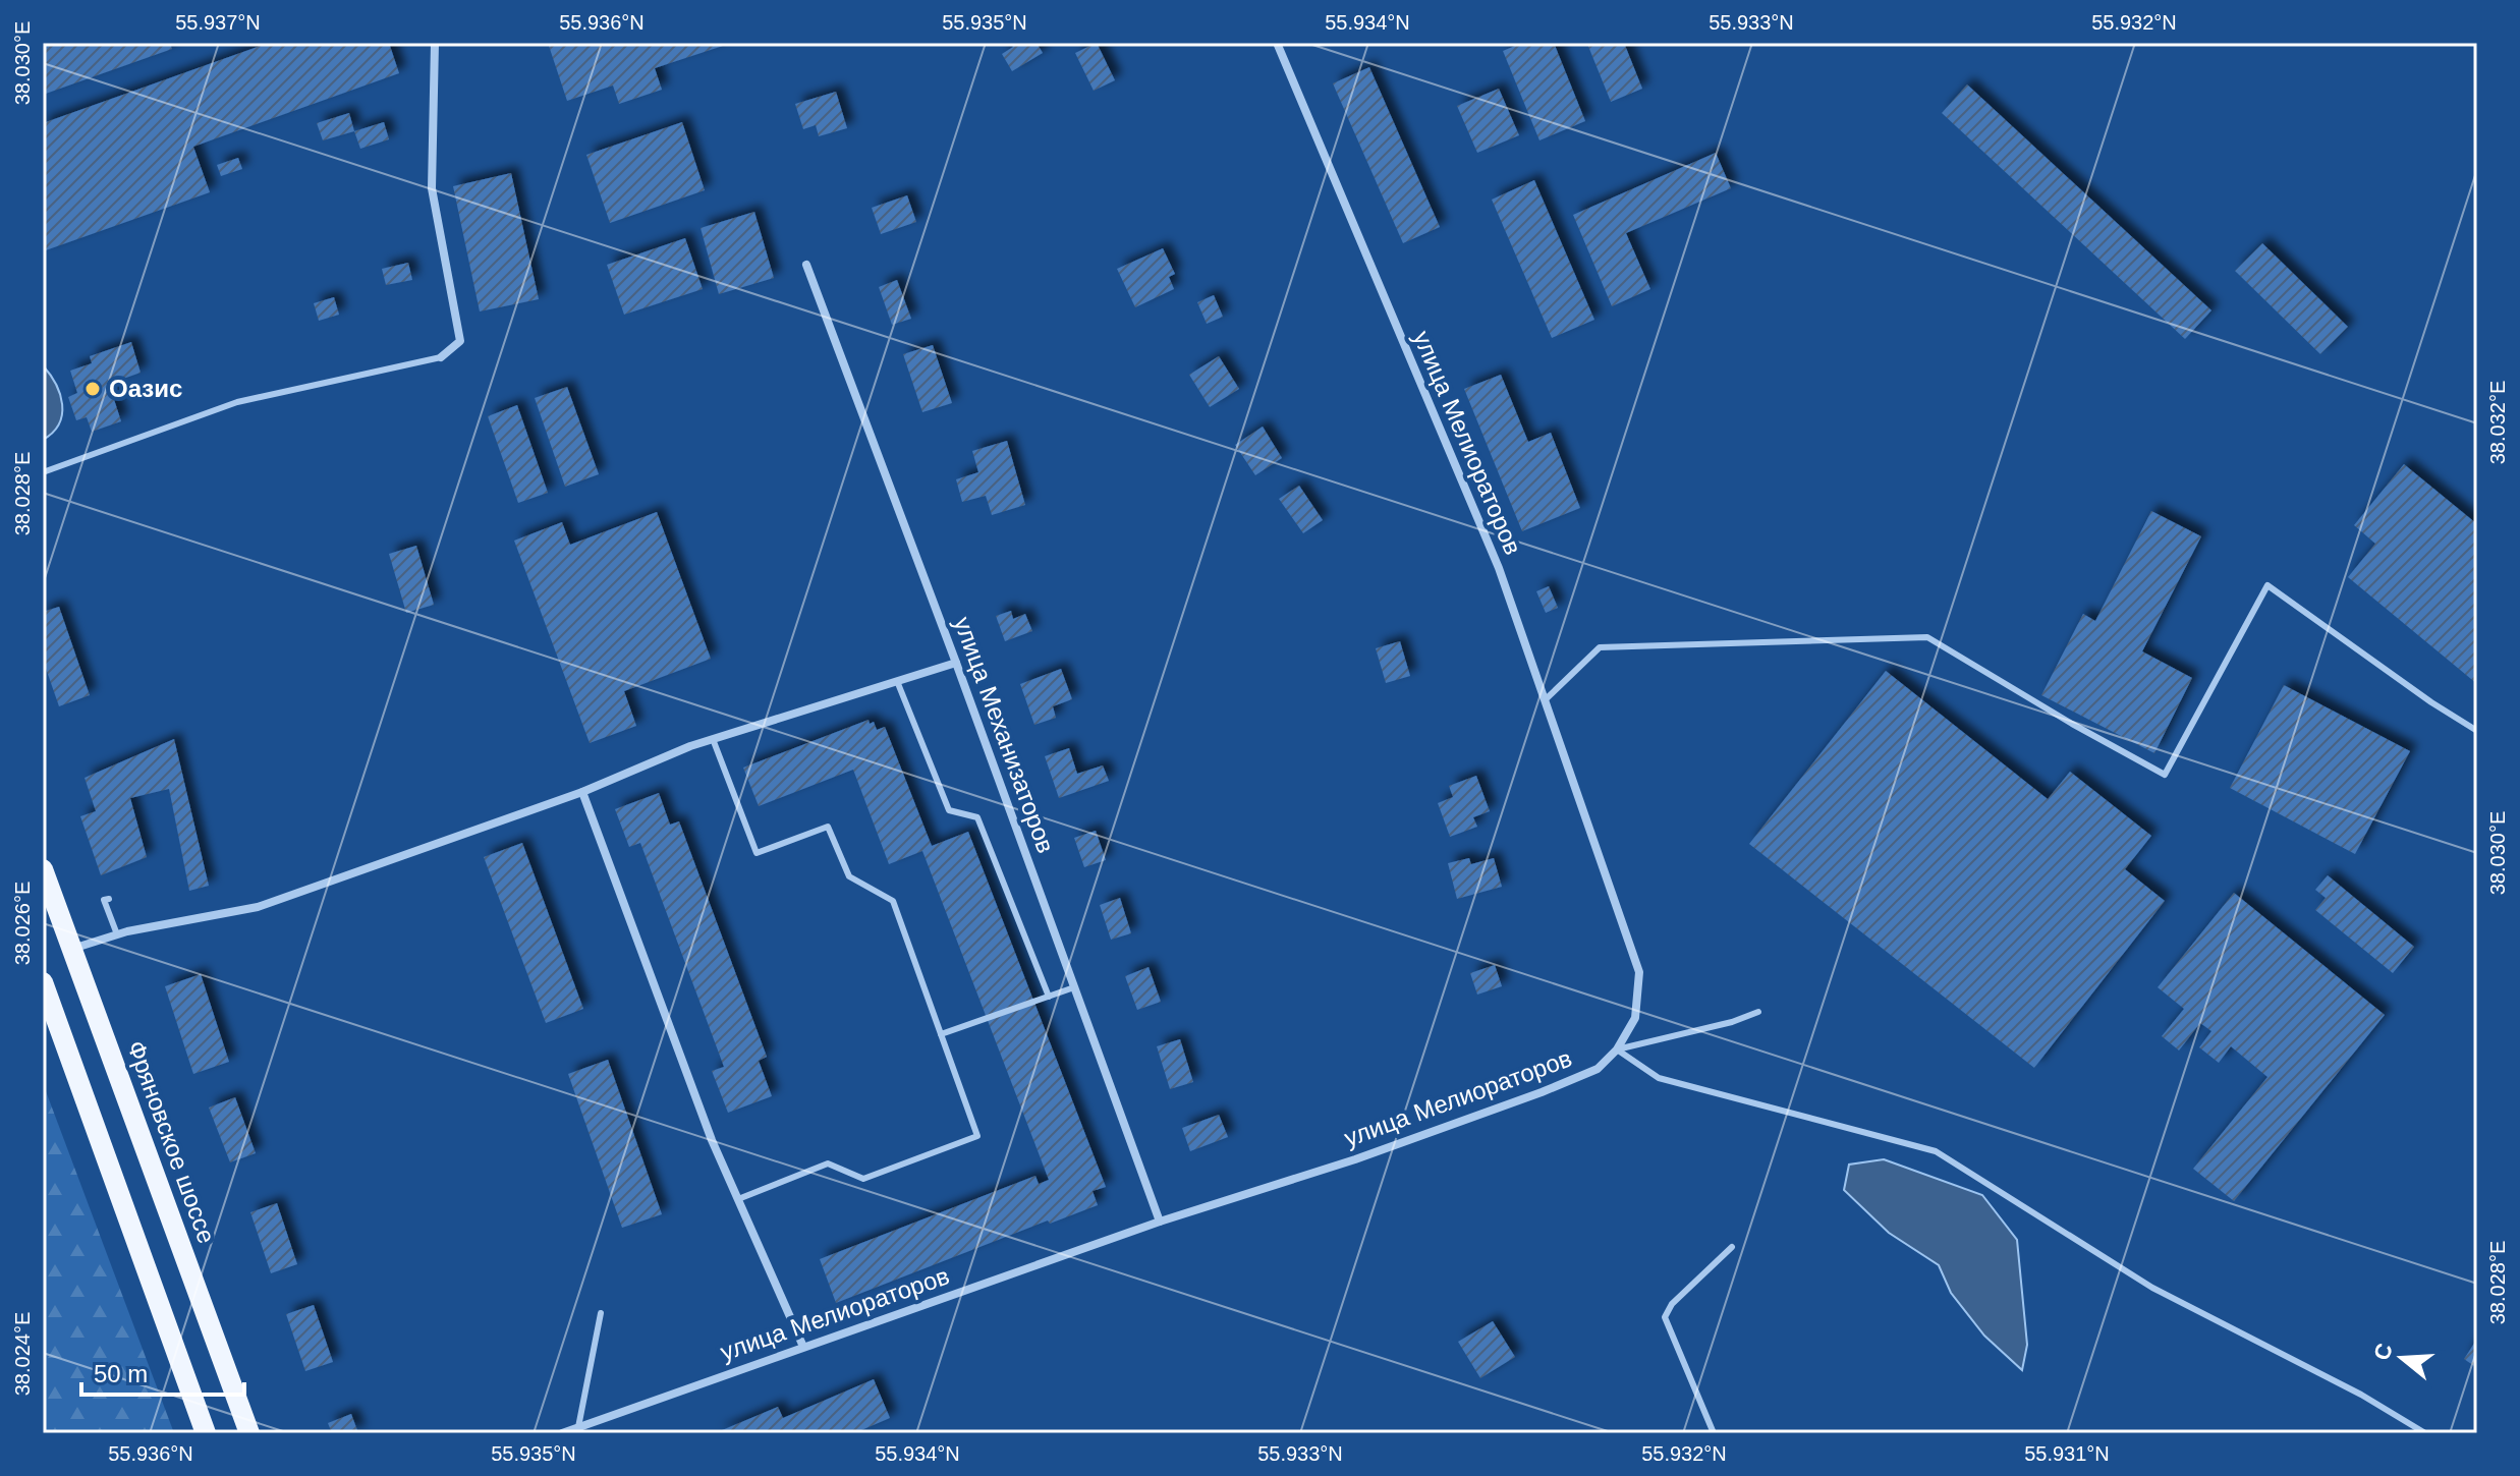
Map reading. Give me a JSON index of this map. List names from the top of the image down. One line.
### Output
{"streets":{"main road":["Фряновское шоссе"],"street":["улица Мелиораторов","улица Механизаторов"]},"crossings":[["улица Мелиораторов","улица Механизаторов"]],"places":["Оазис"],"scale_bar":"50 m","north":"left","coordinates":["55.937°N","55.936°N","55.935°N","55.934°N","55.933°N","55.932°N","38.030°E","38.032°E","38.028°E","38.026°E","38.024°E","55.931°N"]}
